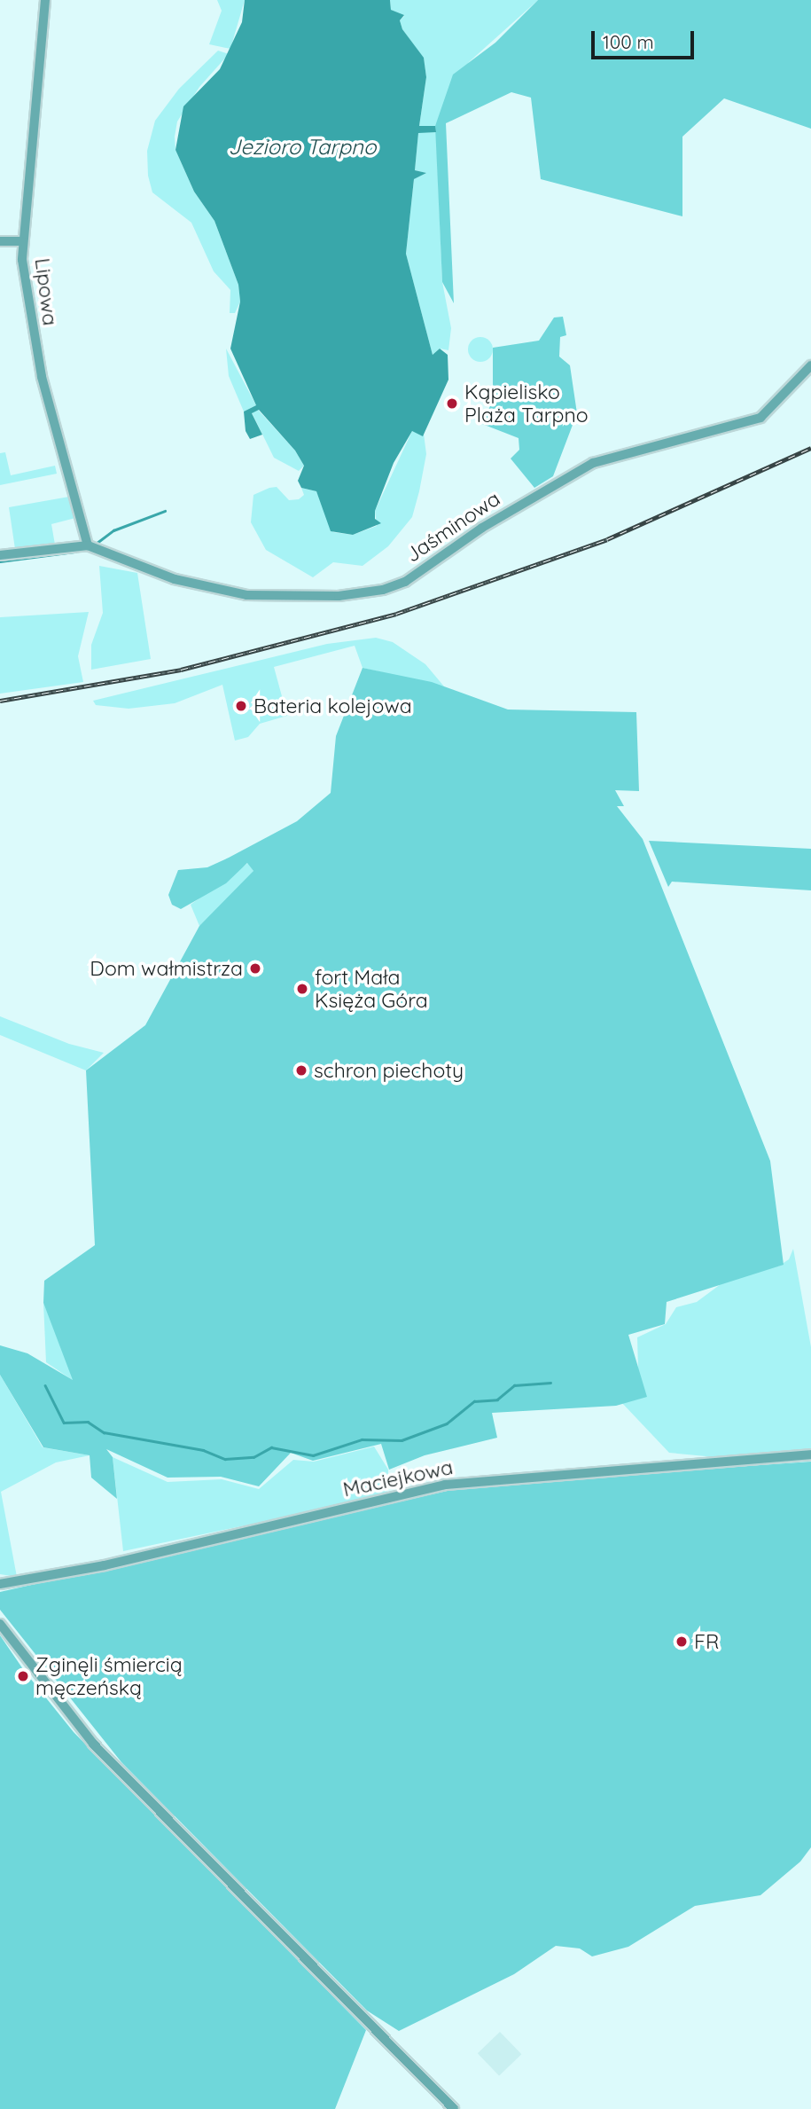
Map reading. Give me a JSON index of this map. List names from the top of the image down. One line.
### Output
{"streets":{"street":["Lipowa","Jaśminowa","Maciejkowa"]},"crossings":[["Lipowa","Jaśminowa"]],"water":["Jezioro Tarpno"],"places":["Kąpielisko Plaża Tarpno","Bateria kolejowa","Dom wałmistrza","fort Mała Księża Góra","schron piechoty","FR","Zginęli śmiercią męczeńską"],"scale_bar":"100 m"}
